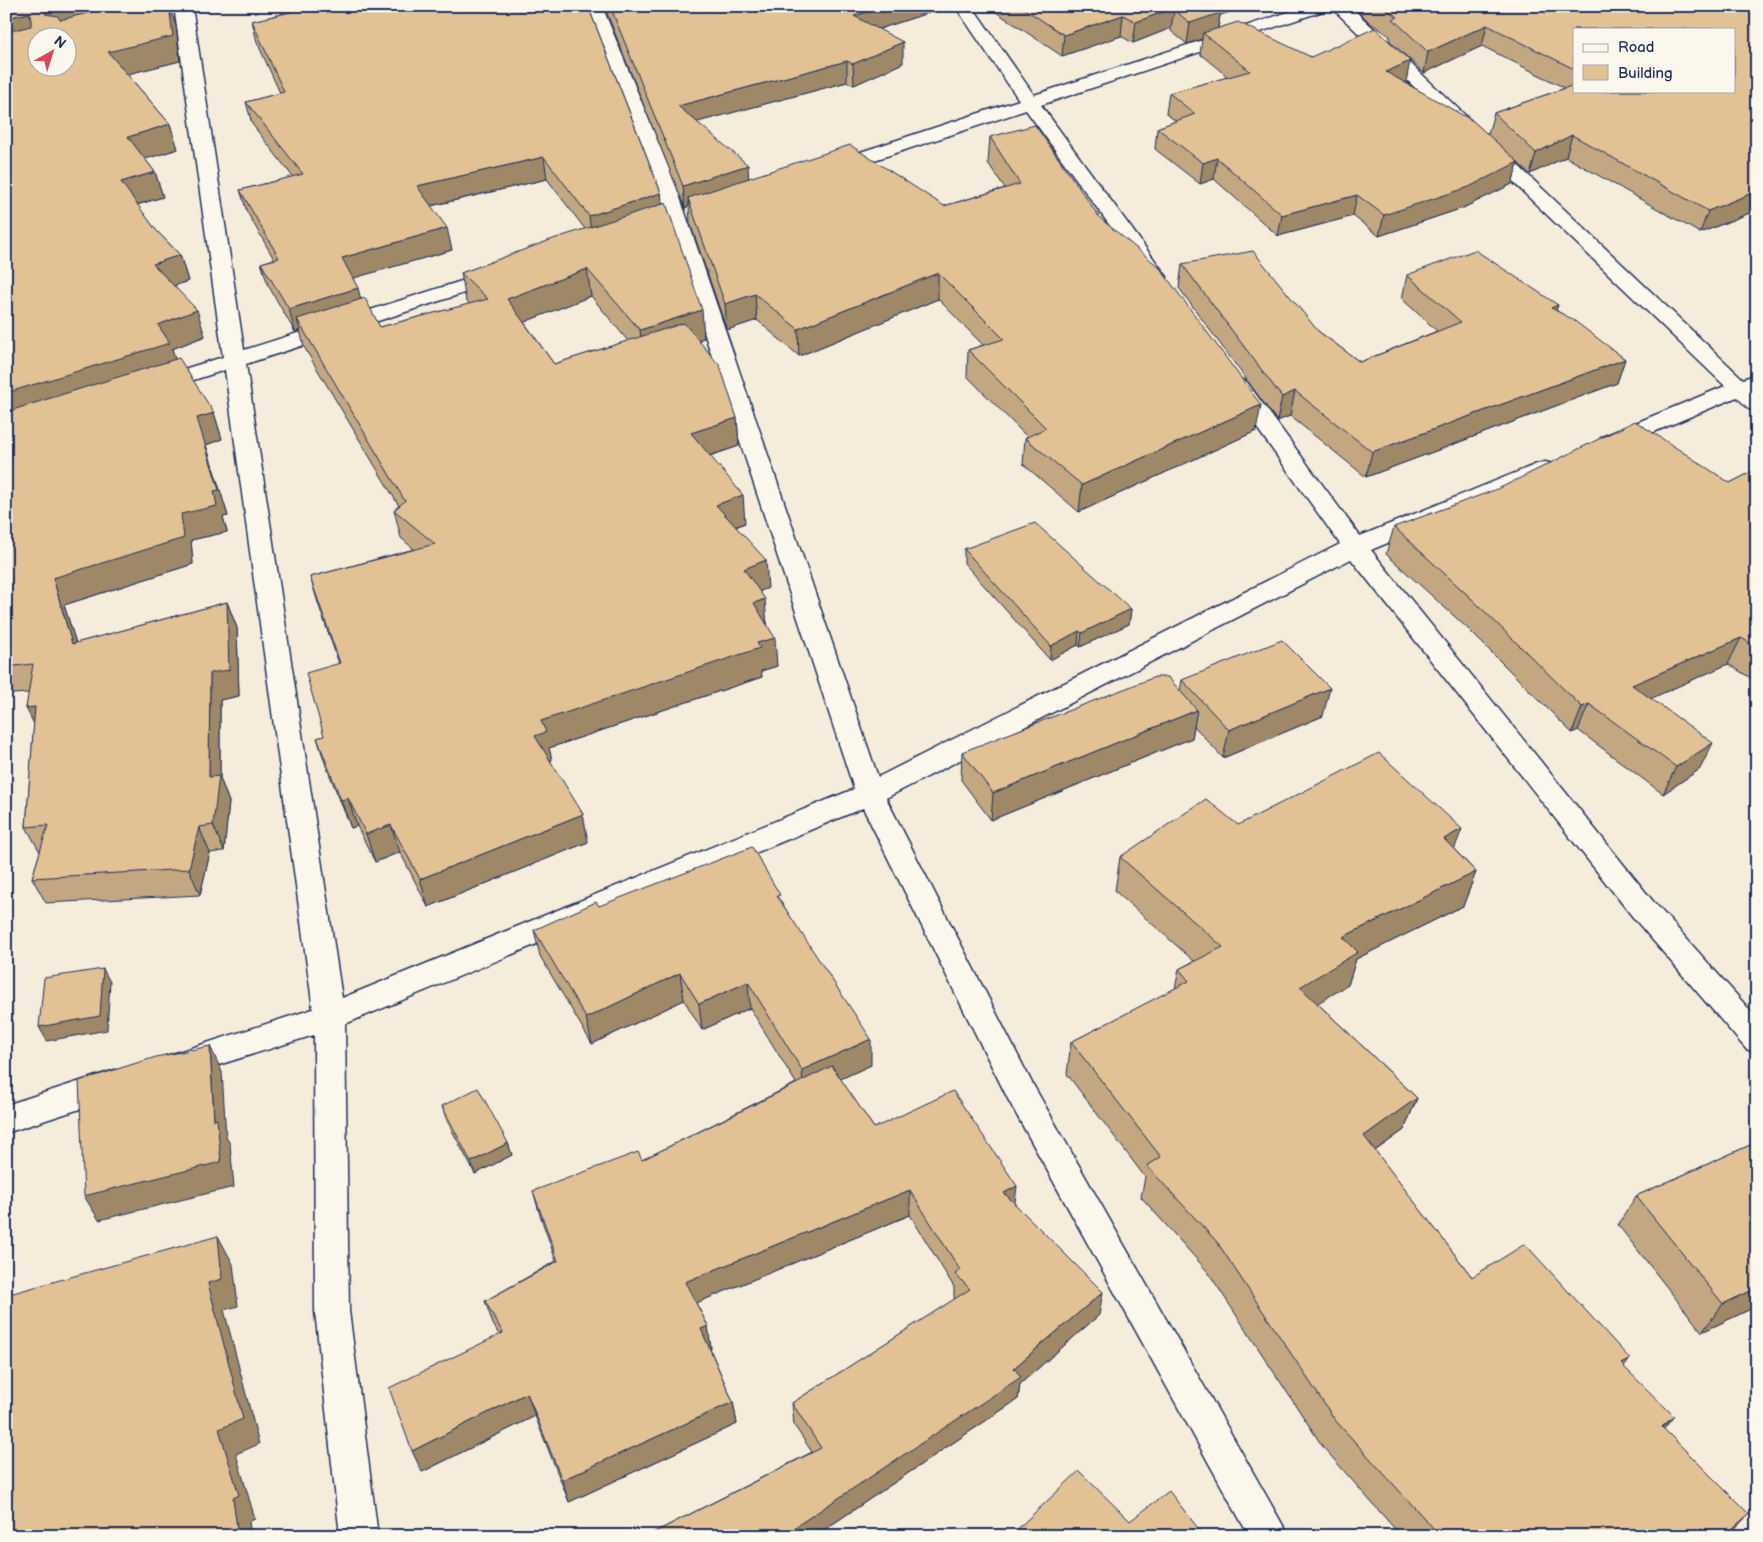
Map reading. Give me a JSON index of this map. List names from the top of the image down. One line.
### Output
{"legend":["Road","Building"],"north":"top right"}
